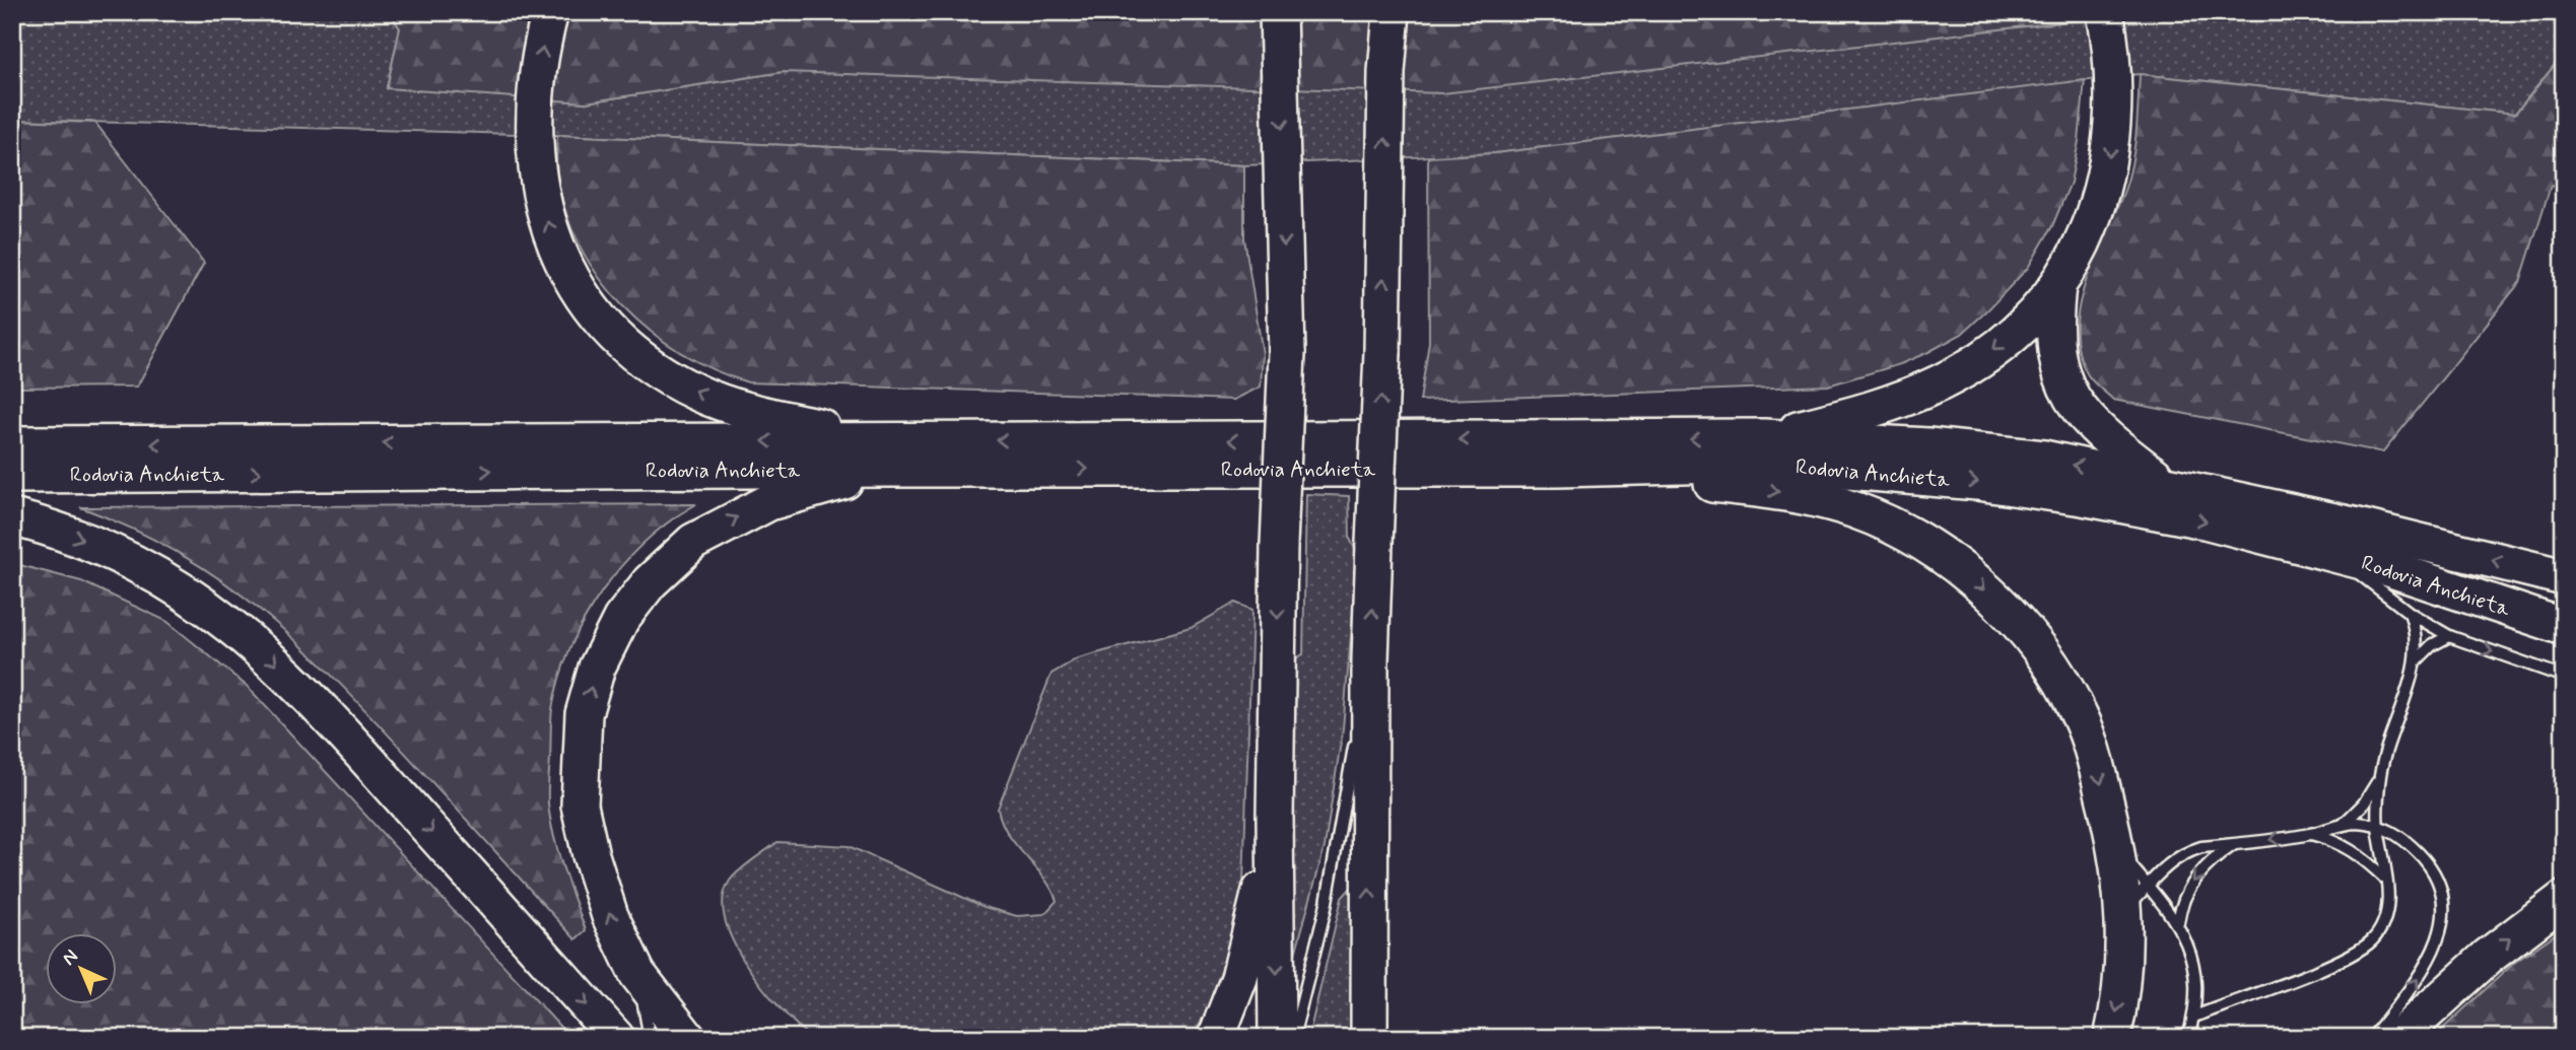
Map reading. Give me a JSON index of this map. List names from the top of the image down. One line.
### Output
{"streets":{"highway":["Rodovia Anchieta"]},"north":"top left"}
